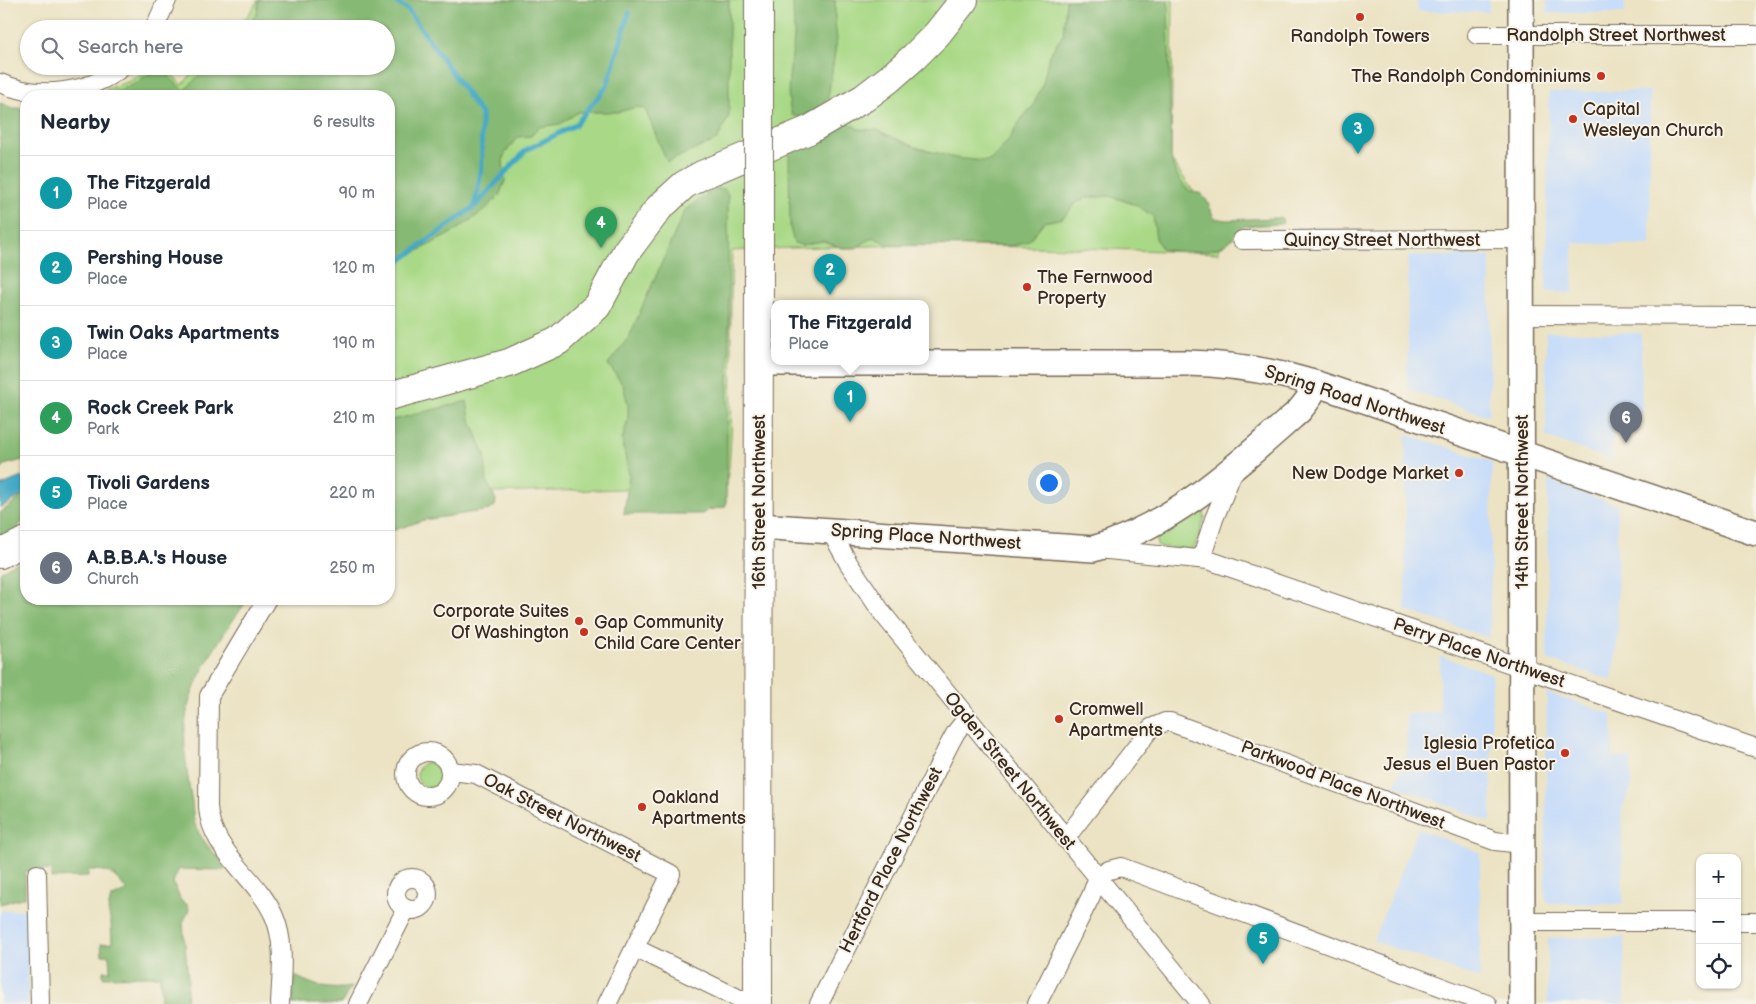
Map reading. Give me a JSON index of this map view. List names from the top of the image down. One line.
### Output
{"streets":{"main road":["16th Street Northwest"],"street":["Randolph Street Northwest","Quincy Street Northwest","Spring Road Northwest","14th Street Northwest","Spring Place Northwest","Perry Place Northwest","Ogden Street Northwest","Parkwood Place Northwest","Oak Street Northwest","Hertford Place Northwest"]},"crossings":[["Randolph Street Northwest","14th Street Northwest"],["Quincy Street Northwest","14th Street Northwest"],["Spring Road Northwest","16th Street Northwest"],["Spring Road Northwest","14th Street Northwest"],["Spring Road Northwest","Spring Place Northwest"],["16th Street Northwest","Spring Place Northwest"],["14th Street Northwest","Perry Place Northwest"],["14th Street Northwest","Parkwood Place Northwest"],["Spring Place Northwest","Perry Place Northwest"],["Spring Place Northwest","Ogden Street Northwest"],["Ogden Street Northwest","Parkwood Place Northwest"],["Ogden Street Northwest","Hertford Place Northwest"]],"places":["Randolph Towers","The Randolph Condominiums","Capital Wesleyan Church","The Fernwood Property","New Dodge Market","Corporate Suites Of Washington","Gap Community Child Care Center","Cromwell Apartments","Iglesia Profetica Jesus el Buen Pastor","Oakland Apartments"],"page":{"search":"Search here","heading":["Nearby","6 results"],"pins":["3","4","2","1","6","5"],"list":[{"mark":"1","name":"The Fitzgerald","note":"Place","value":"90 m"},{"mark":"2","name":"Pershing House","note":"Place","value":"120 m"},{"mark":"3","name":"Twin Oaks Apartments","note":"Place","value":"190 m"},{"mark":"4","name":"Rock Creek Park","note":"Park","value":"210 m"},{"mark":"5","name":"Tivoli Gardens","note":"Place","value":"220 m"},{"mark":"6","name":"A.B.B.A.'s House","note":"Church","value":"250 m"}],"popup":["The Fitzgerald","Place"],"map_buttons":["+","−"]}}
